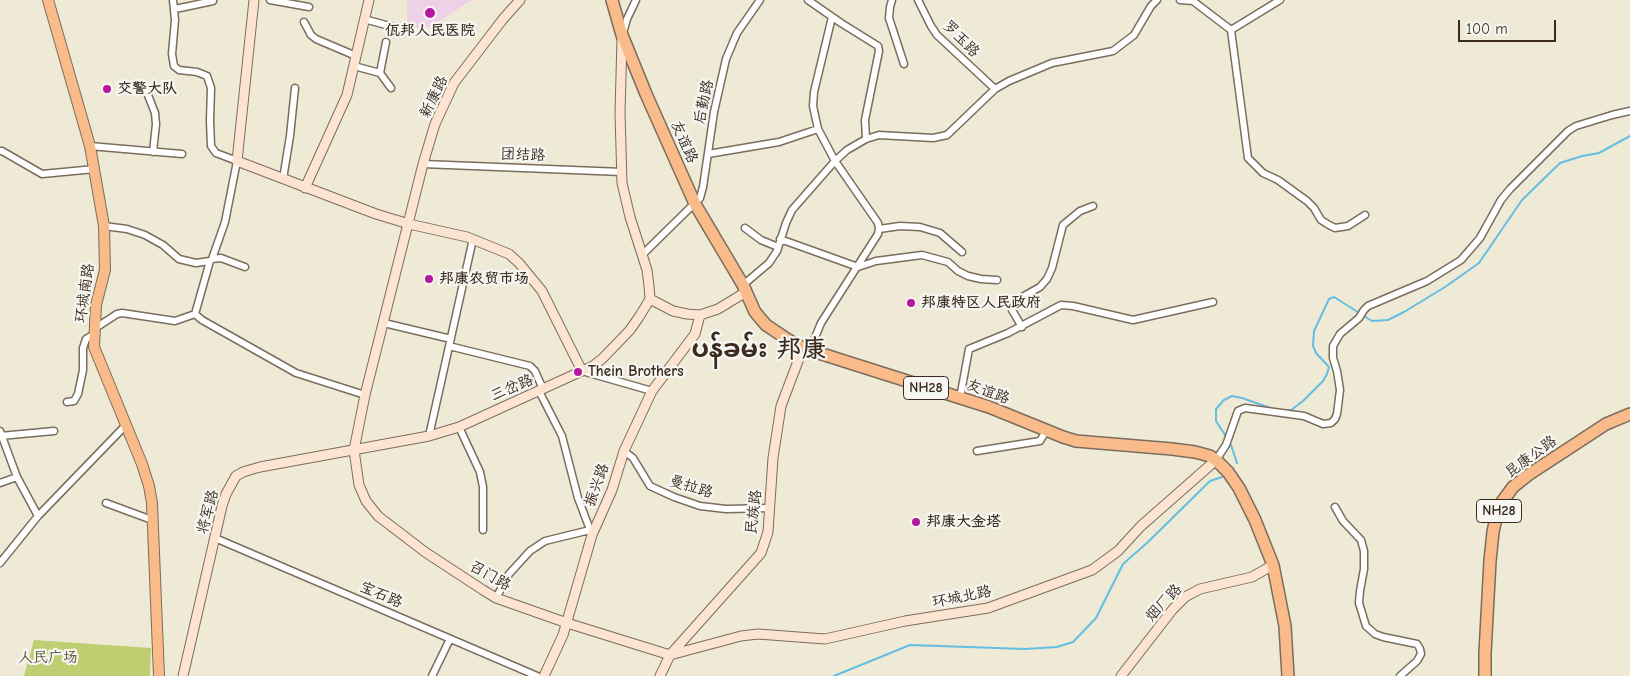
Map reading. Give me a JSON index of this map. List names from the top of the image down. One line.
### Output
{"streets":{"highway":["友谊路","NH28","昆康公路"],"main road":["新康路","环城南路","三岔路","振兴路","将军路","民族路","召门路","环城北路","烟厂路"],"street":["罗玉路","后勤路","团结路","曼拉路","宝石路"]},"crossings":[["新康路","团结路"],["新康路","三岔路"],["新康路","将军路"],["新康路","召门路"],["后勤路","友谊路"],["友谊路","民族路"],["友谊路","环城北路"],["三岔路","将军路"],["三岔路","召门路"],["振兴路","曼拉路"],["振兴路","召门路"],["曼拉路","民族路"],["将军路","召门路"],["将军路","宝石路"],["民族路","召门路"],["民族路","环城北路"],["召门路","环城北路"]],"districts":["ပန်ခမ်း 邦康"],"parks":["人民广场"],"places":["佤邦人民医院","交警大队","邦康农贸市场","邦康特区人民政府","Thein Brothers","邦康大金塔"],"scale_bar":"100 m"}
